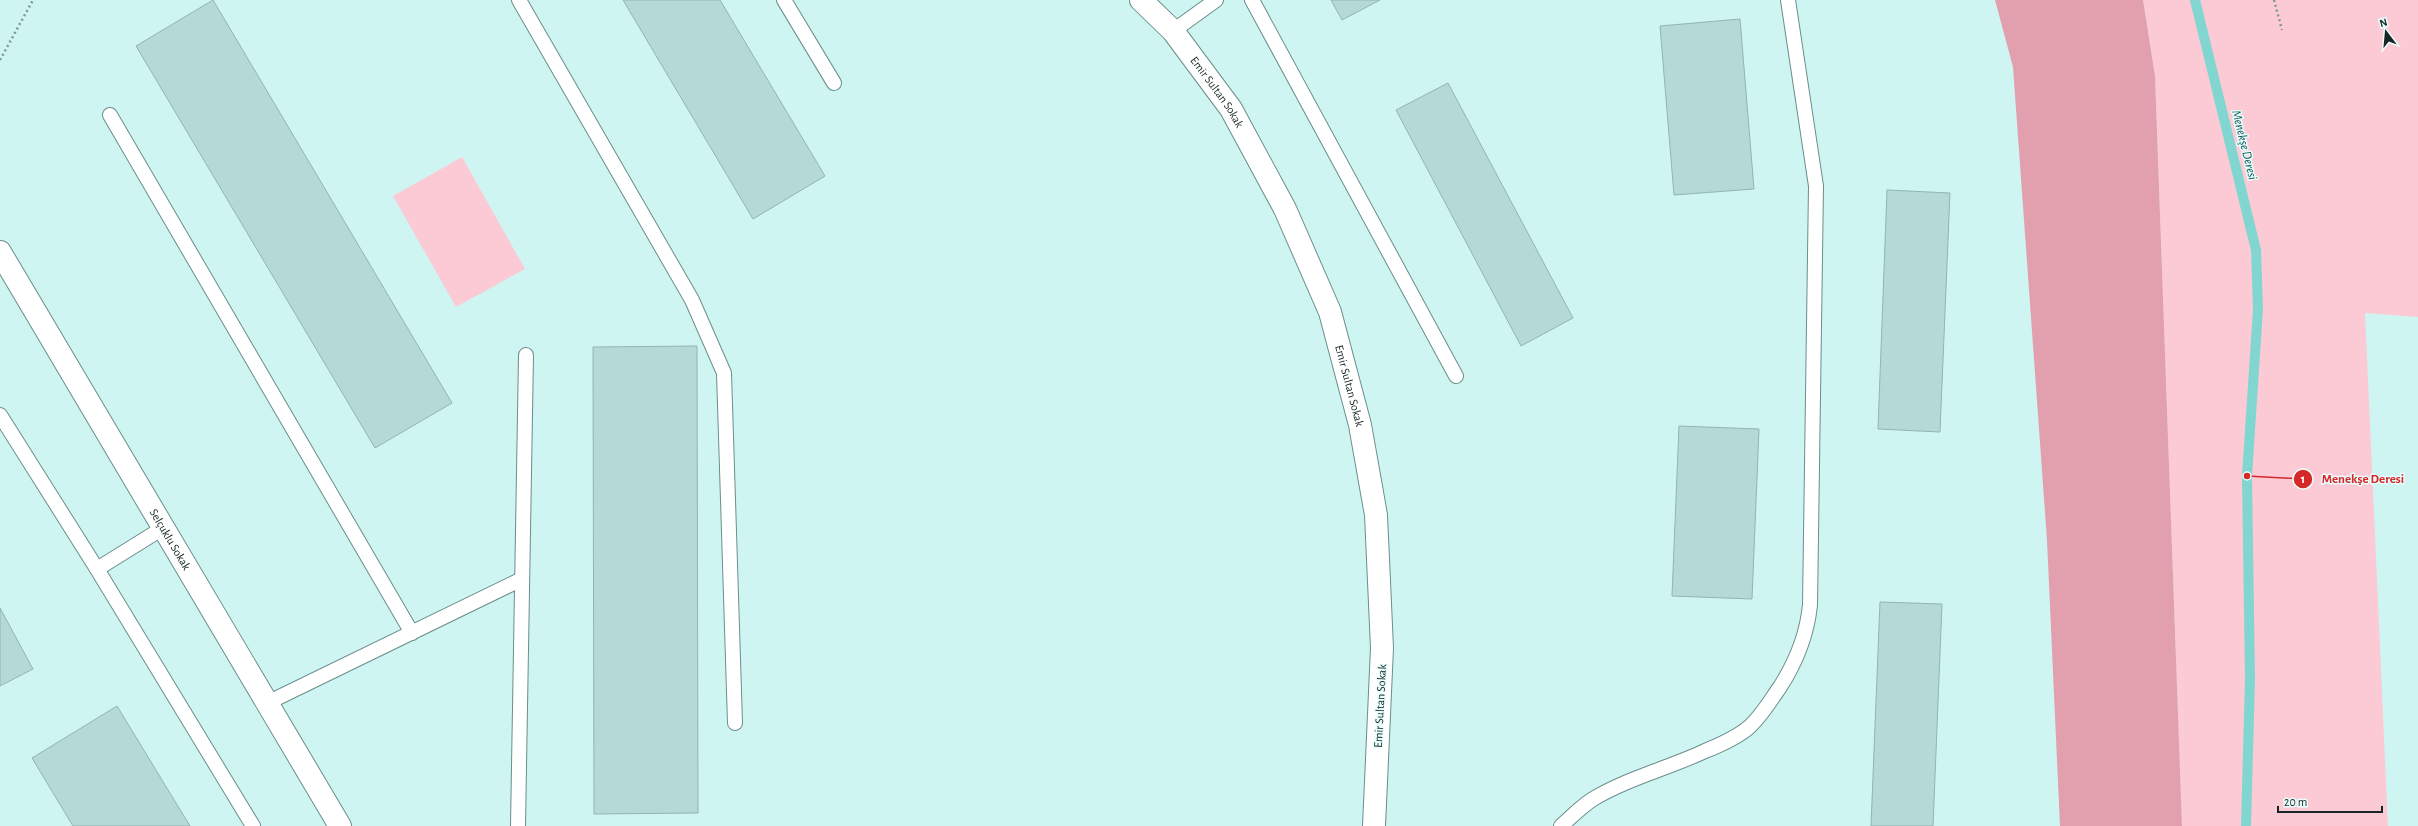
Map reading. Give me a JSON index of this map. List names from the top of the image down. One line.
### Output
{"streets":{"street":["Emir Sultan Sokak","Selçuklu Sokak"]},"water":["Menekşe Deresi"],"places":["Menekşe Deresi"],"scale_bar":"20 m","north":"top"}
